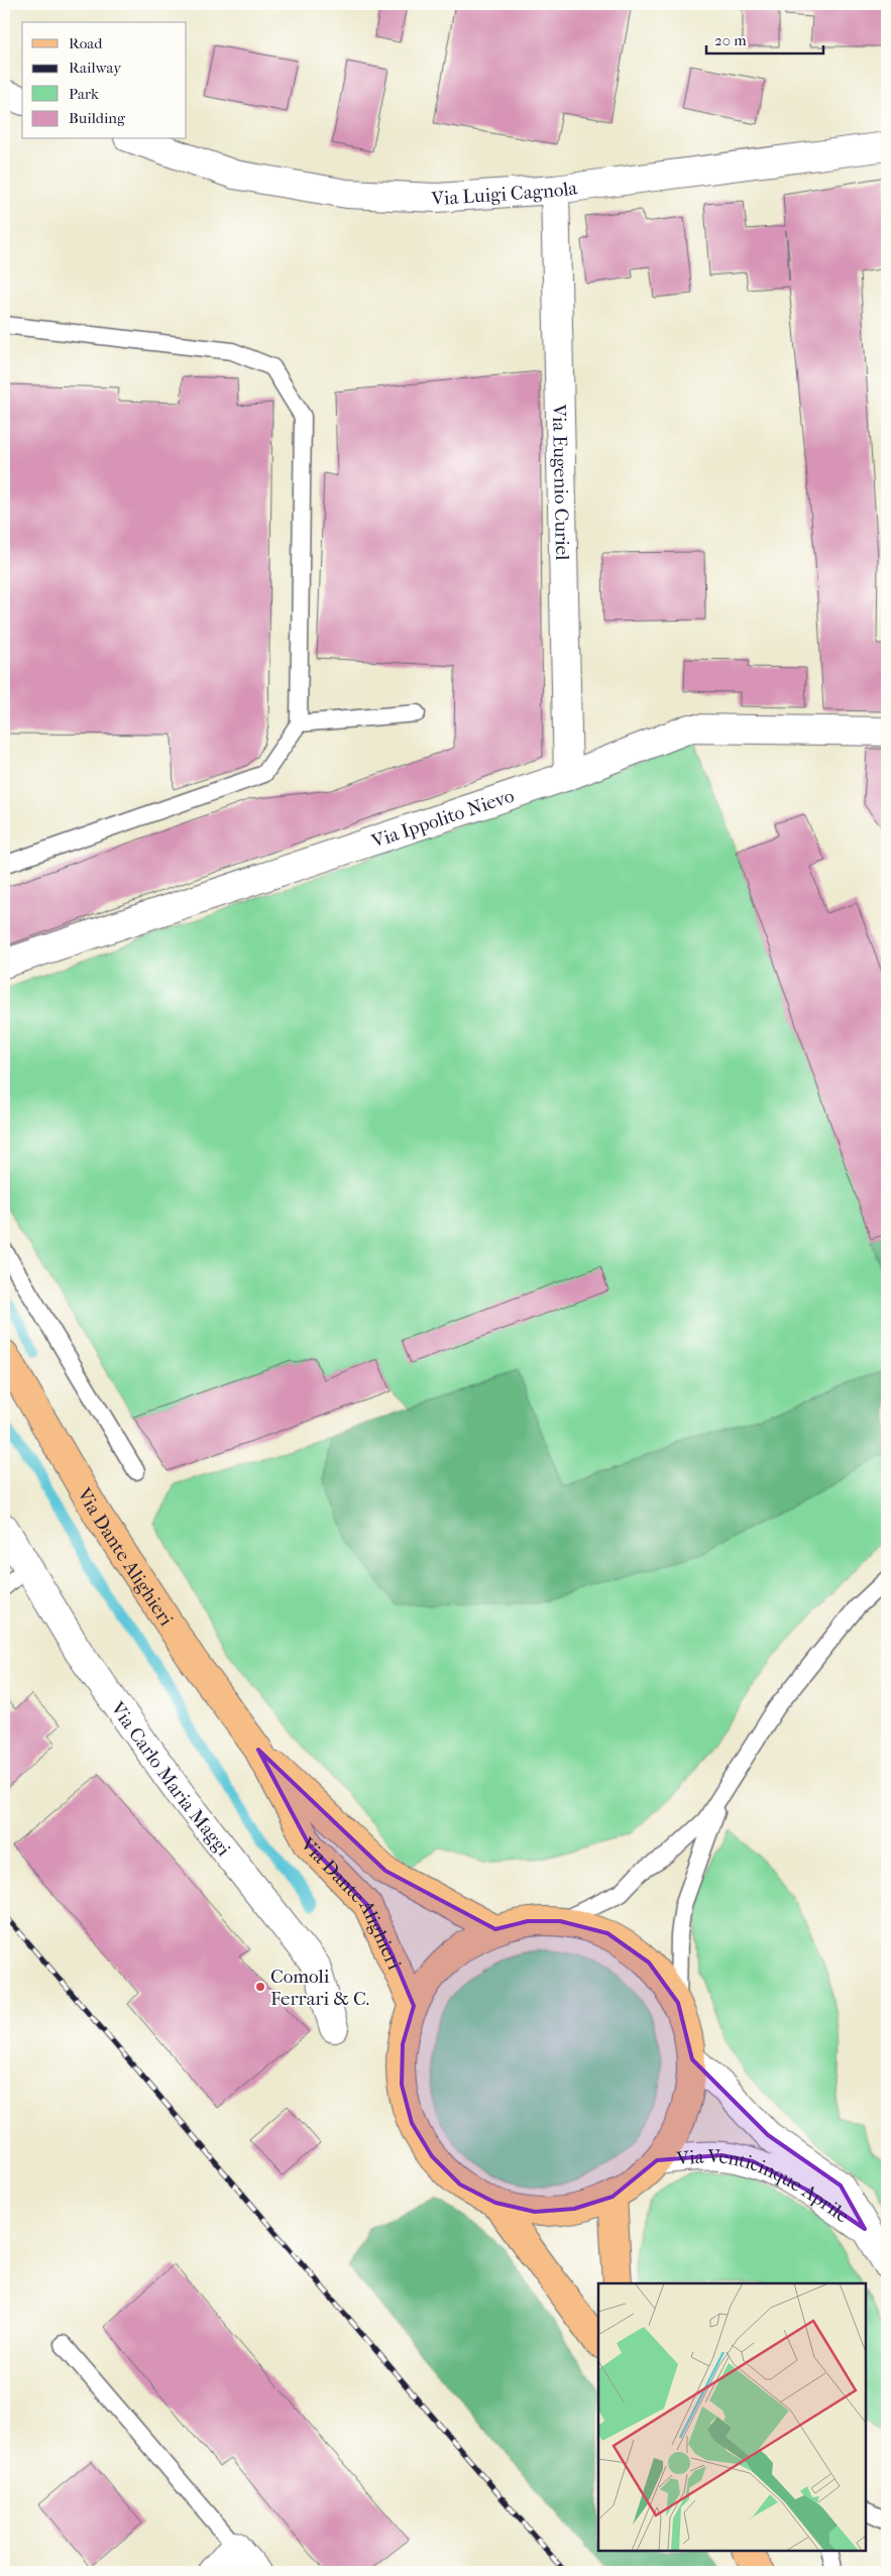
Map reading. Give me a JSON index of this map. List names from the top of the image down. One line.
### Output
{"streets":{"main road":["Via Dante Alighieri"],"street":["Via Luigi Cagnola","Via Eugenio Curiel","Via Ippolito Nievo","Via Carlo Maria Maggi","Via Venticinque Aprile"]},"crossings":[["Via Luigi Cagnola","Via Eugenio Curiel"],["Via Eugenio Curiel","Via Ippolito Nievo"]],"places":["Comoli Ferrari & C."],"legend":["Road","Railway","Park","Building"],"scale_bar":"20 m"}
